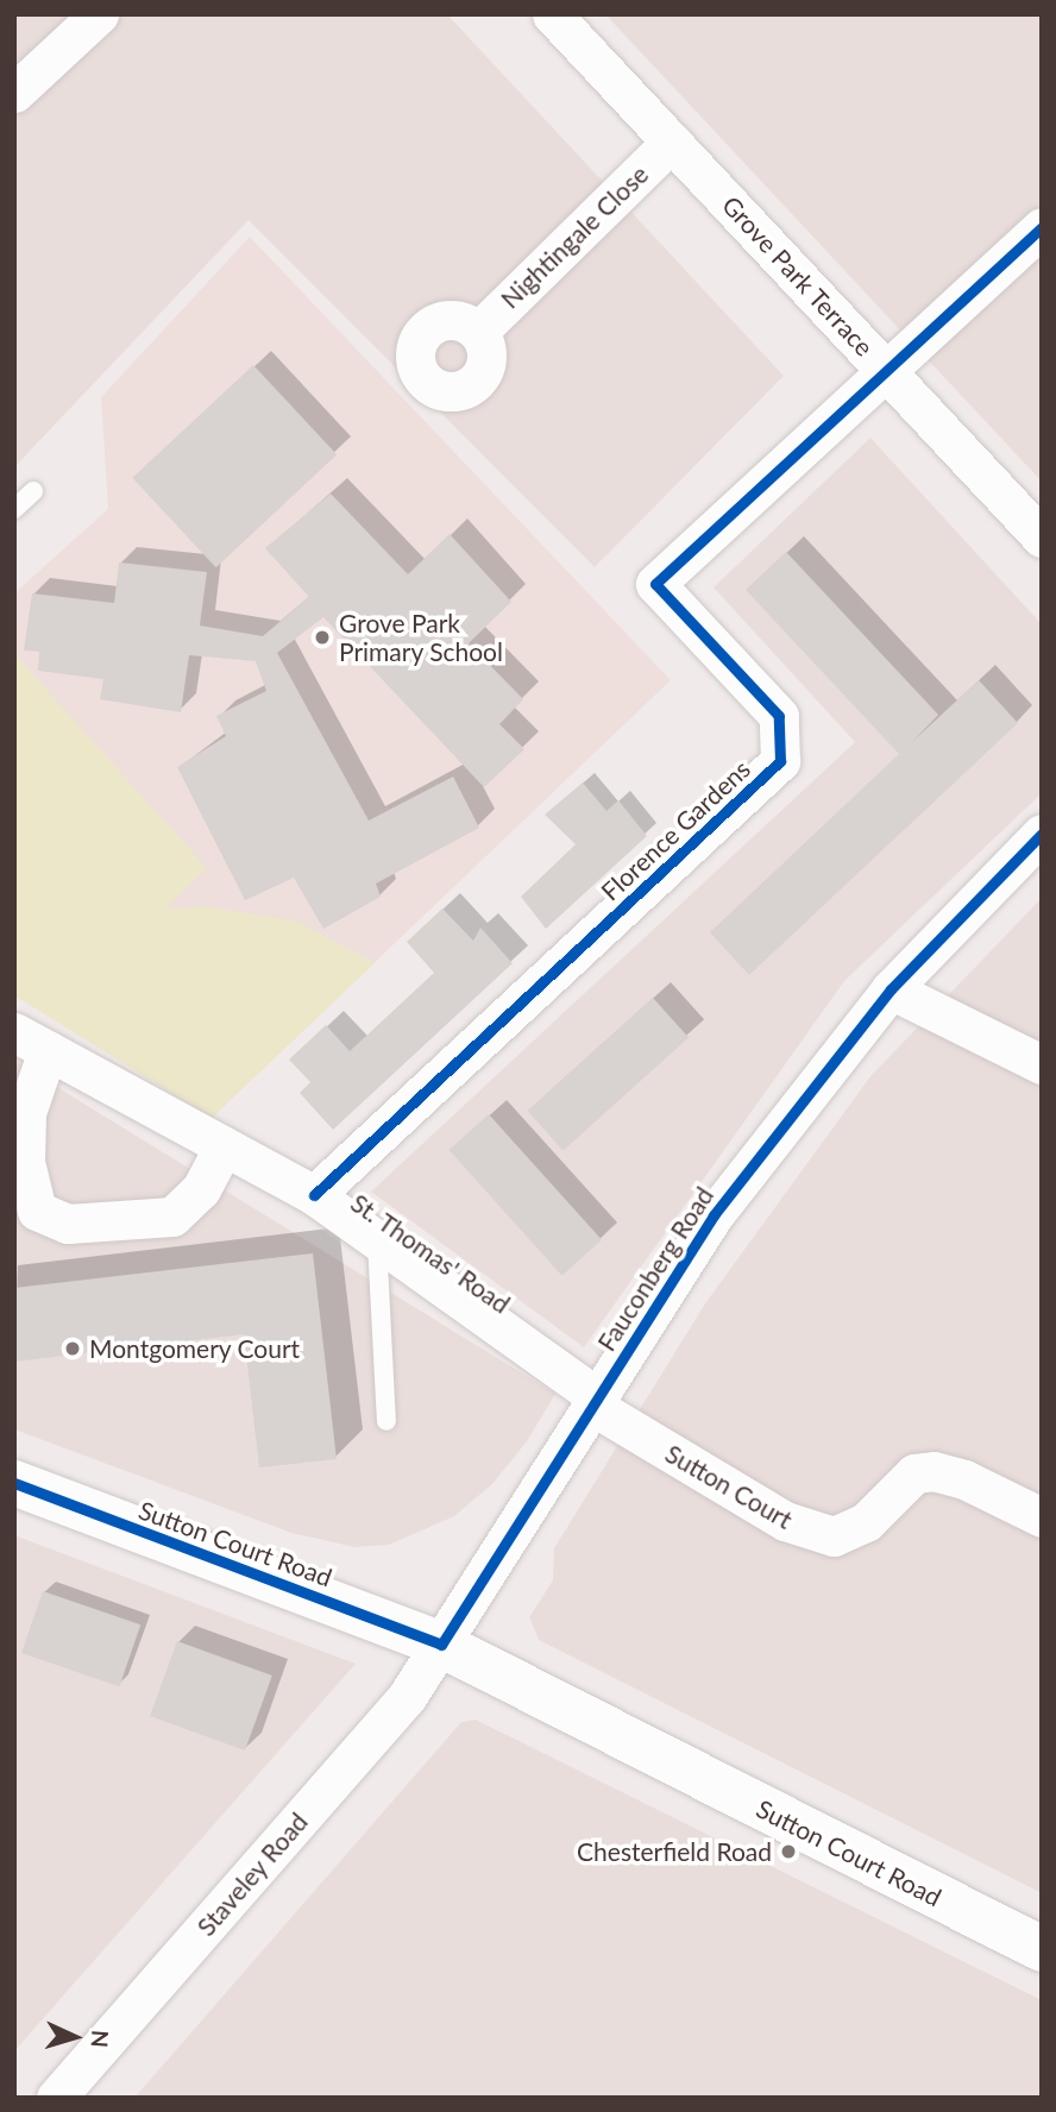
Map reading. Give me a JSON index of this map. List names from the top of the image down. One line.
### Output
{"streets":{"street":["Nightingale Close","Grove Park Terrace","Florence Gardens","St. Thomas' Road","Fauconberg Road","Sutton Court","Sutton Court Road","Staveley Road"]},"crossings":[["Nightingale Close","Grove Park Terrace"],["Grove Park Terrace","Florence Gardens"],["Florence Gardens","St. Thomas' Road"],["St. Thomas' Road","Fauconberg Road"],["St. Thomas' Road","Sutton Court"],["Fauconberg Road","Sutton Court"],["Fauconberg Road","Sutton Court Road"],["Fauconberg Road","Staveley Road"],["Sutton Court Road","Staveley Road"]],"places":["Grove Park Primary School","Montgomery Court","Chesterfield Road"],"north":"right"}
